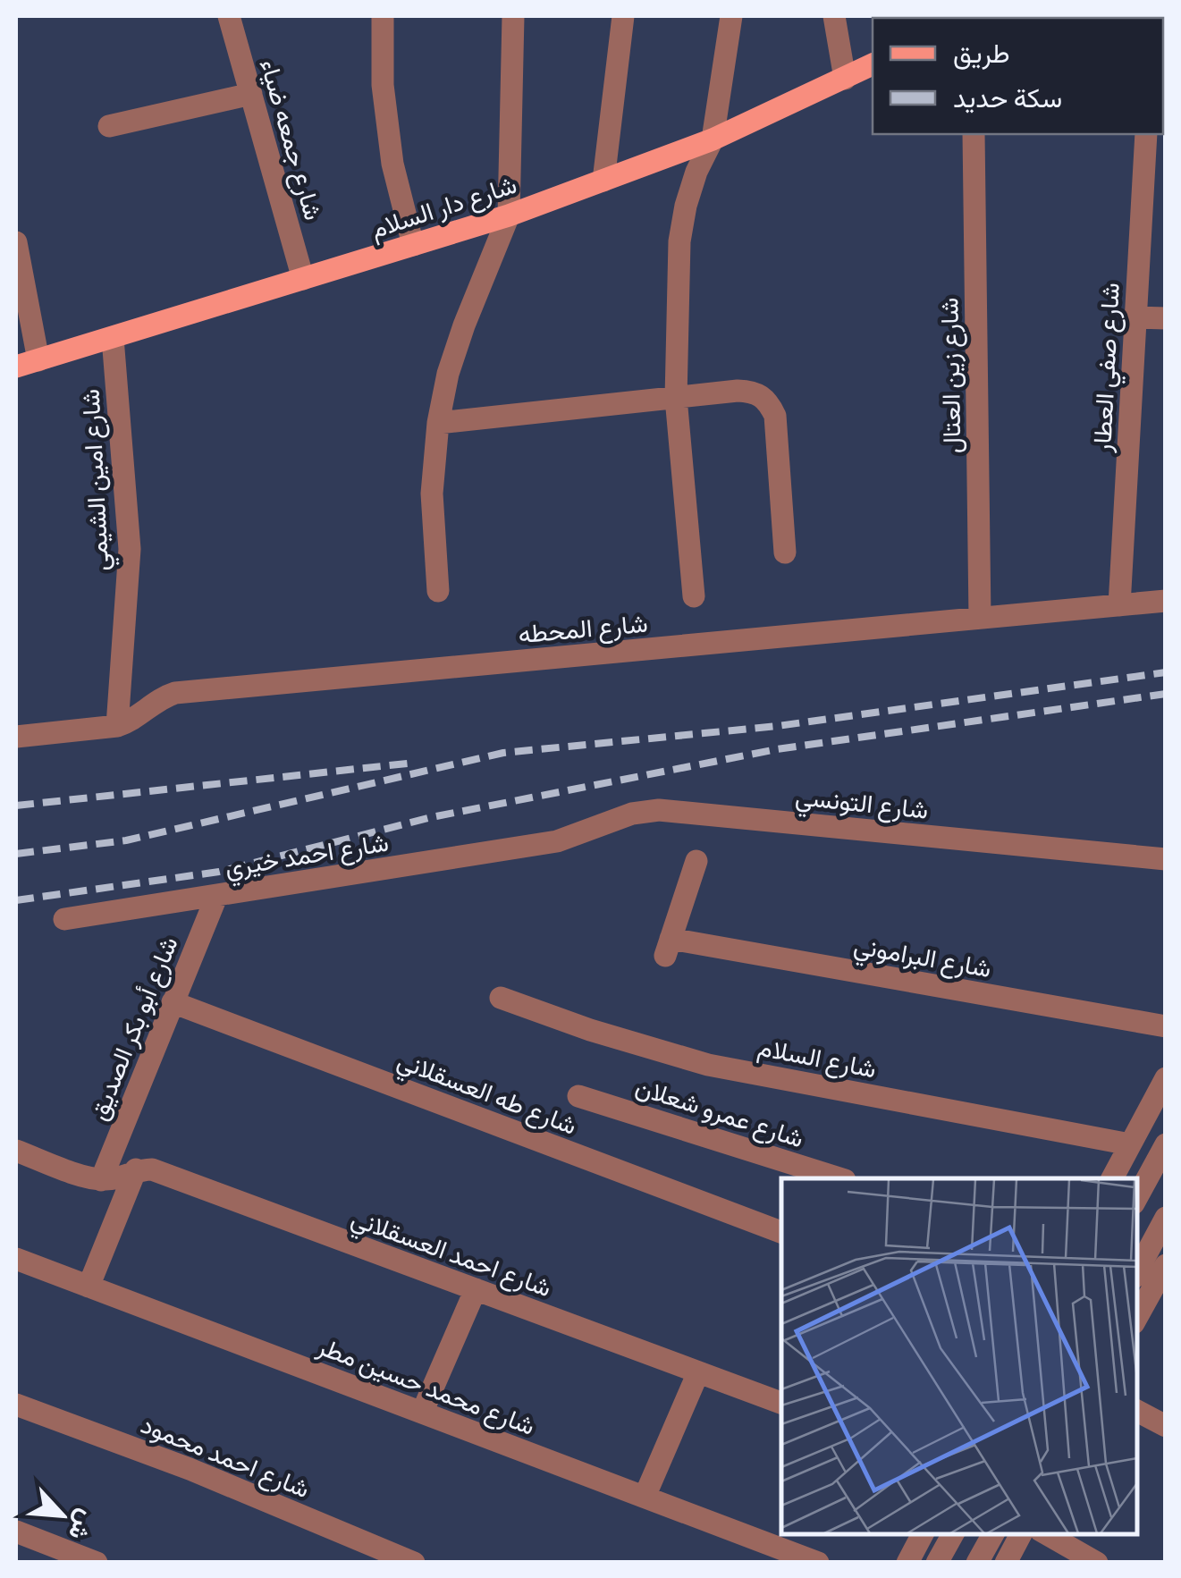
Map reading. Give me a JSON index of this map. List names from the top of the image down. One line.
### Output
{"streets":{"main road":["شارع دار السلام"],"street":["شارع جمعه ضياء","شارع صفي العطار","شارع زين العتال","شارع امين الشيمي","شارع المحطه","شارع التونسي","شارع احمد خيري","شارع البراموني","شارع أبو بكر الصديق","شارع السلام","شارع طه العسقلاني","شارع عمرو شعلان","شارع احمد العسقلاني","شارع محمد حسين مطر","شارع احمد محمود"]},"crossings":[["شارع جمعه ضياء","شارع دار السلام"],["شارع دار السلام","شارع امين الشيمي"],["شارع صفي العطار","شارع المحطه"],["شارع زين العتال","شارع المحطه"],["شارع امين الشيمي","شارع المحطه"],["شارع التونسي","شارع احمد خيري"],["شارع احمد خيري","شارع أبو بكر الصديق"],["شارع أبو بكر الصديق","شارع طه العسقلاني"]],"legend":["طريق","سكة حديد"],"north":"bottom right"}
